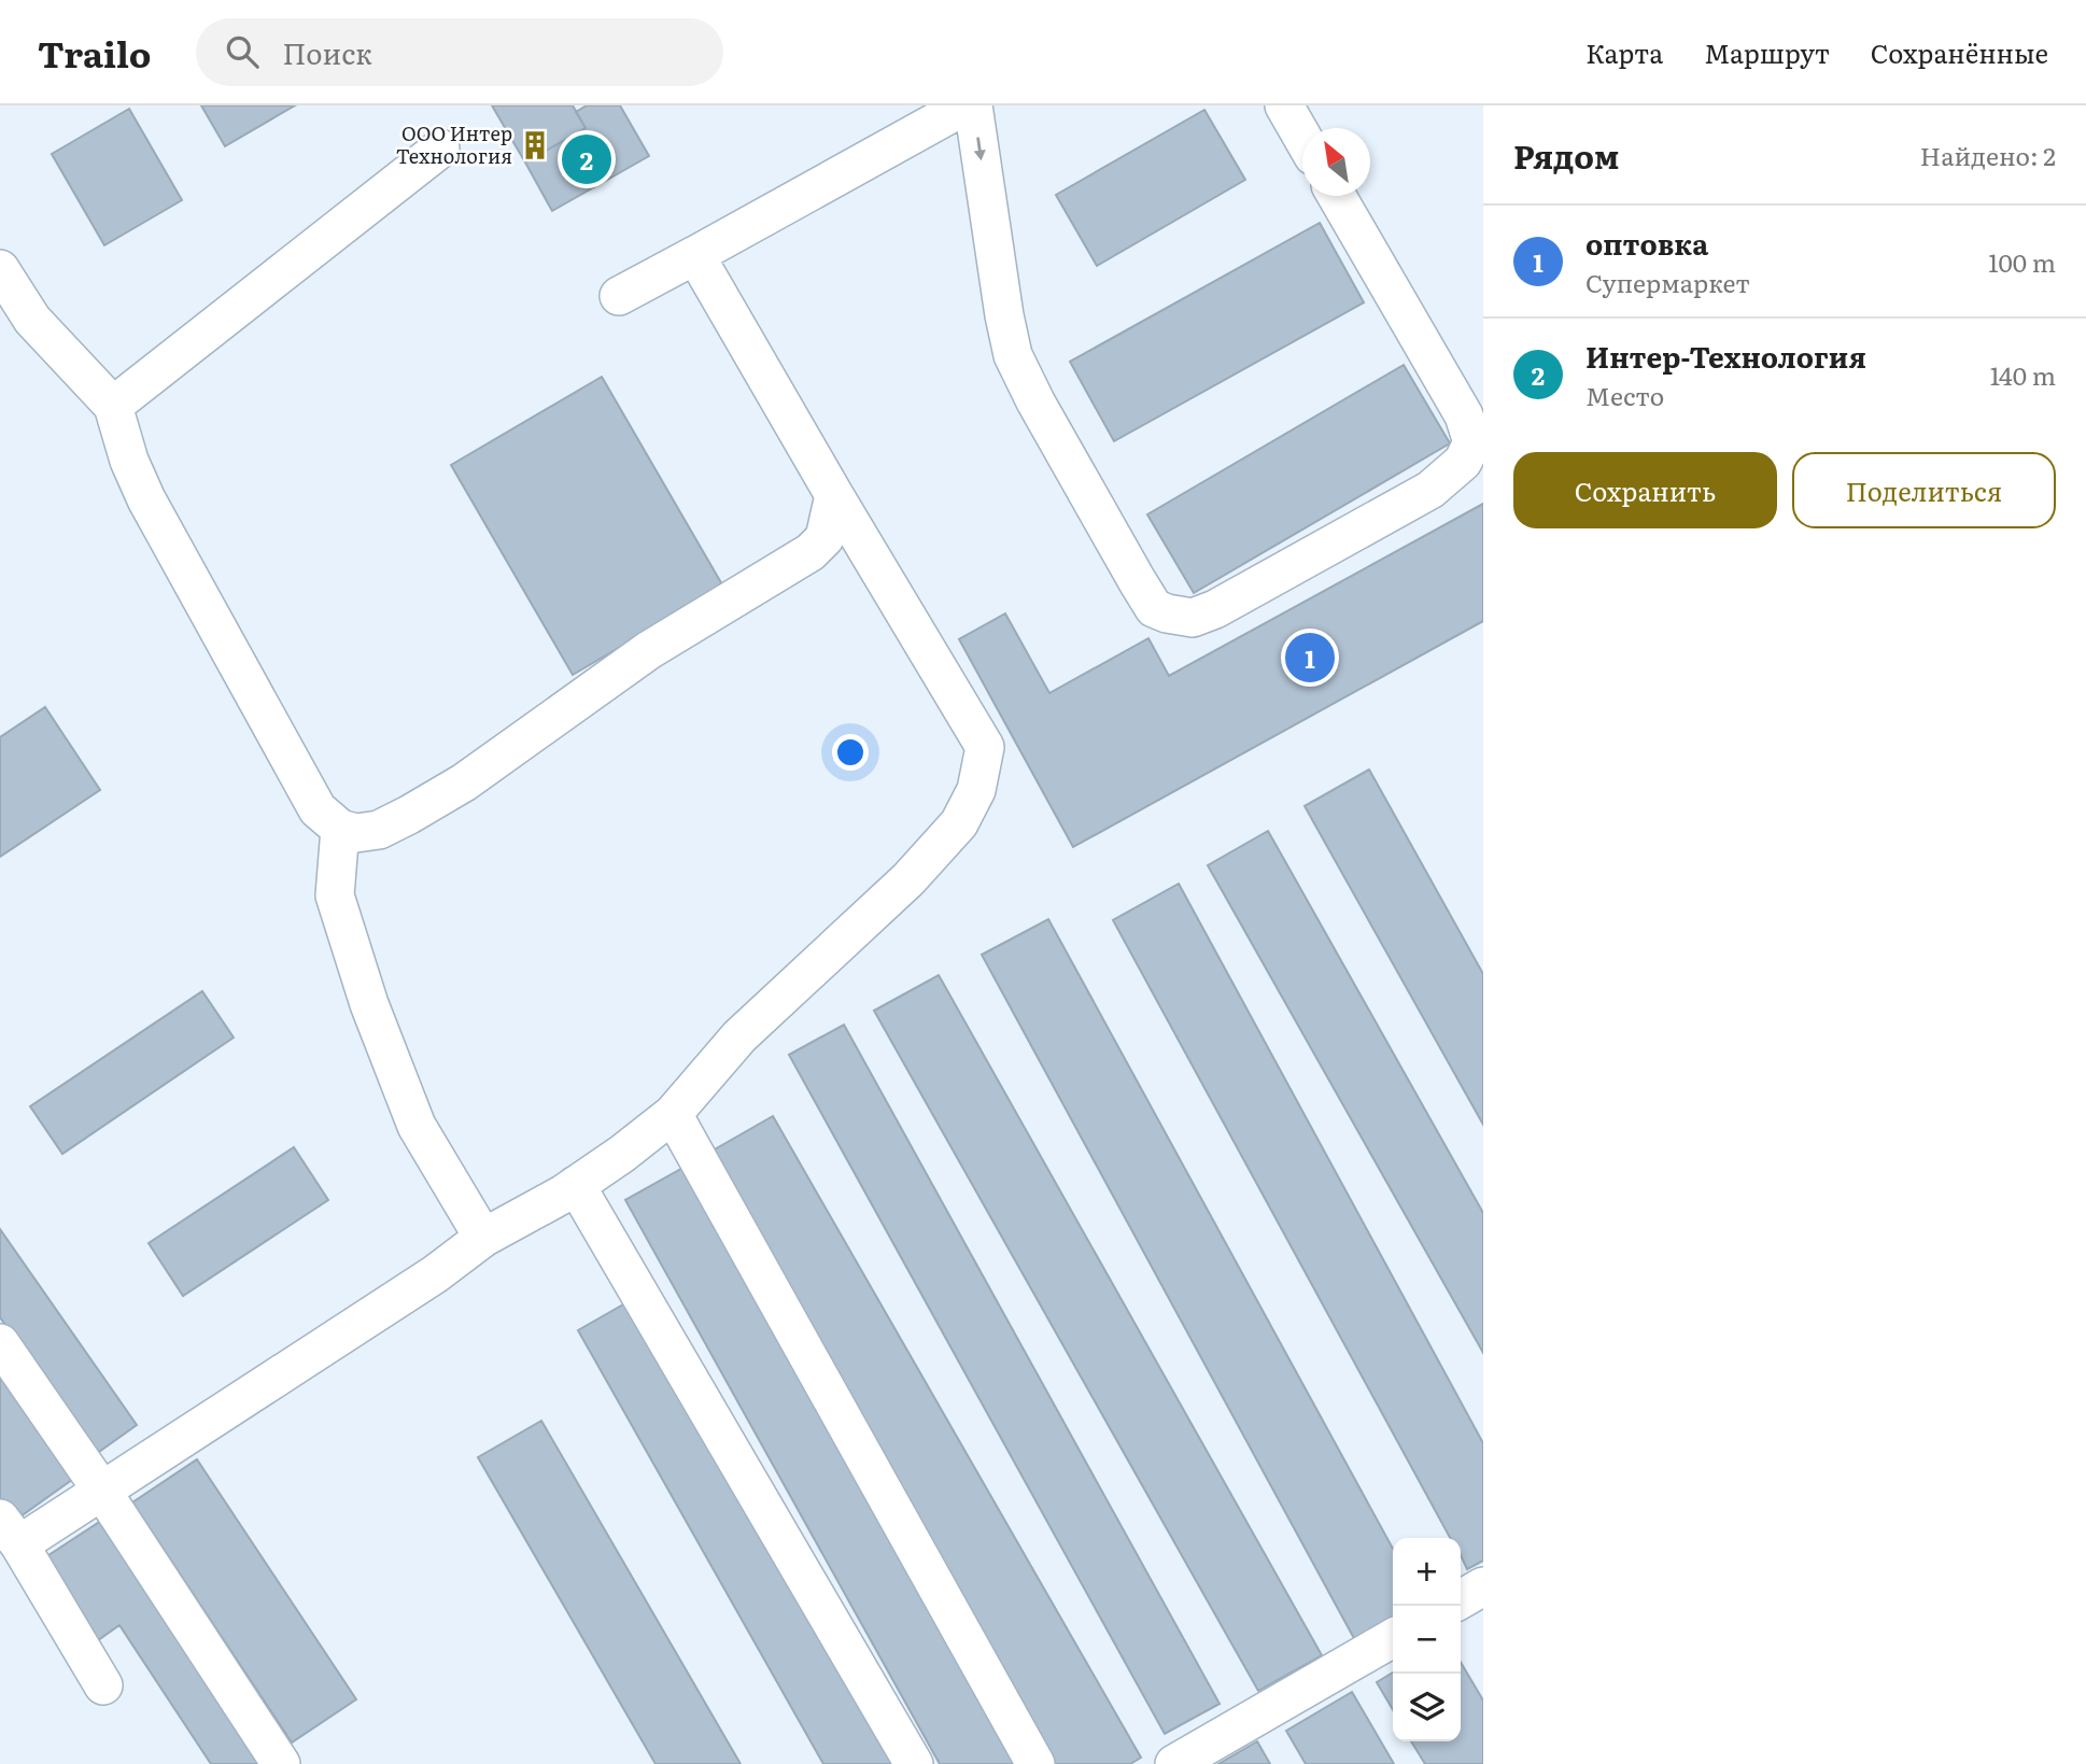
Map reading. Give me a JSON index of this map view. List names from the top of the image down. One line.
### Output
{"places":{"building":["ООО Интер Технология"]},"north":"top left","page":{"header":"Trailo","search":"Поиск","nav":["Карта","Маршрут","Сохранённые"],"heading":["Рядом","Найдено: 2"],"pins":["2","1"],"list":[{"mark":"1","name":"оптовка","note":"Супермаркет","value":"100 m"},{"mark":"2","name":"Интер-Технология","note":"Место","value":"140 m"}],"buttons":["Сохранить","Поделиться"],"map_buttons":["+","−"]}}
